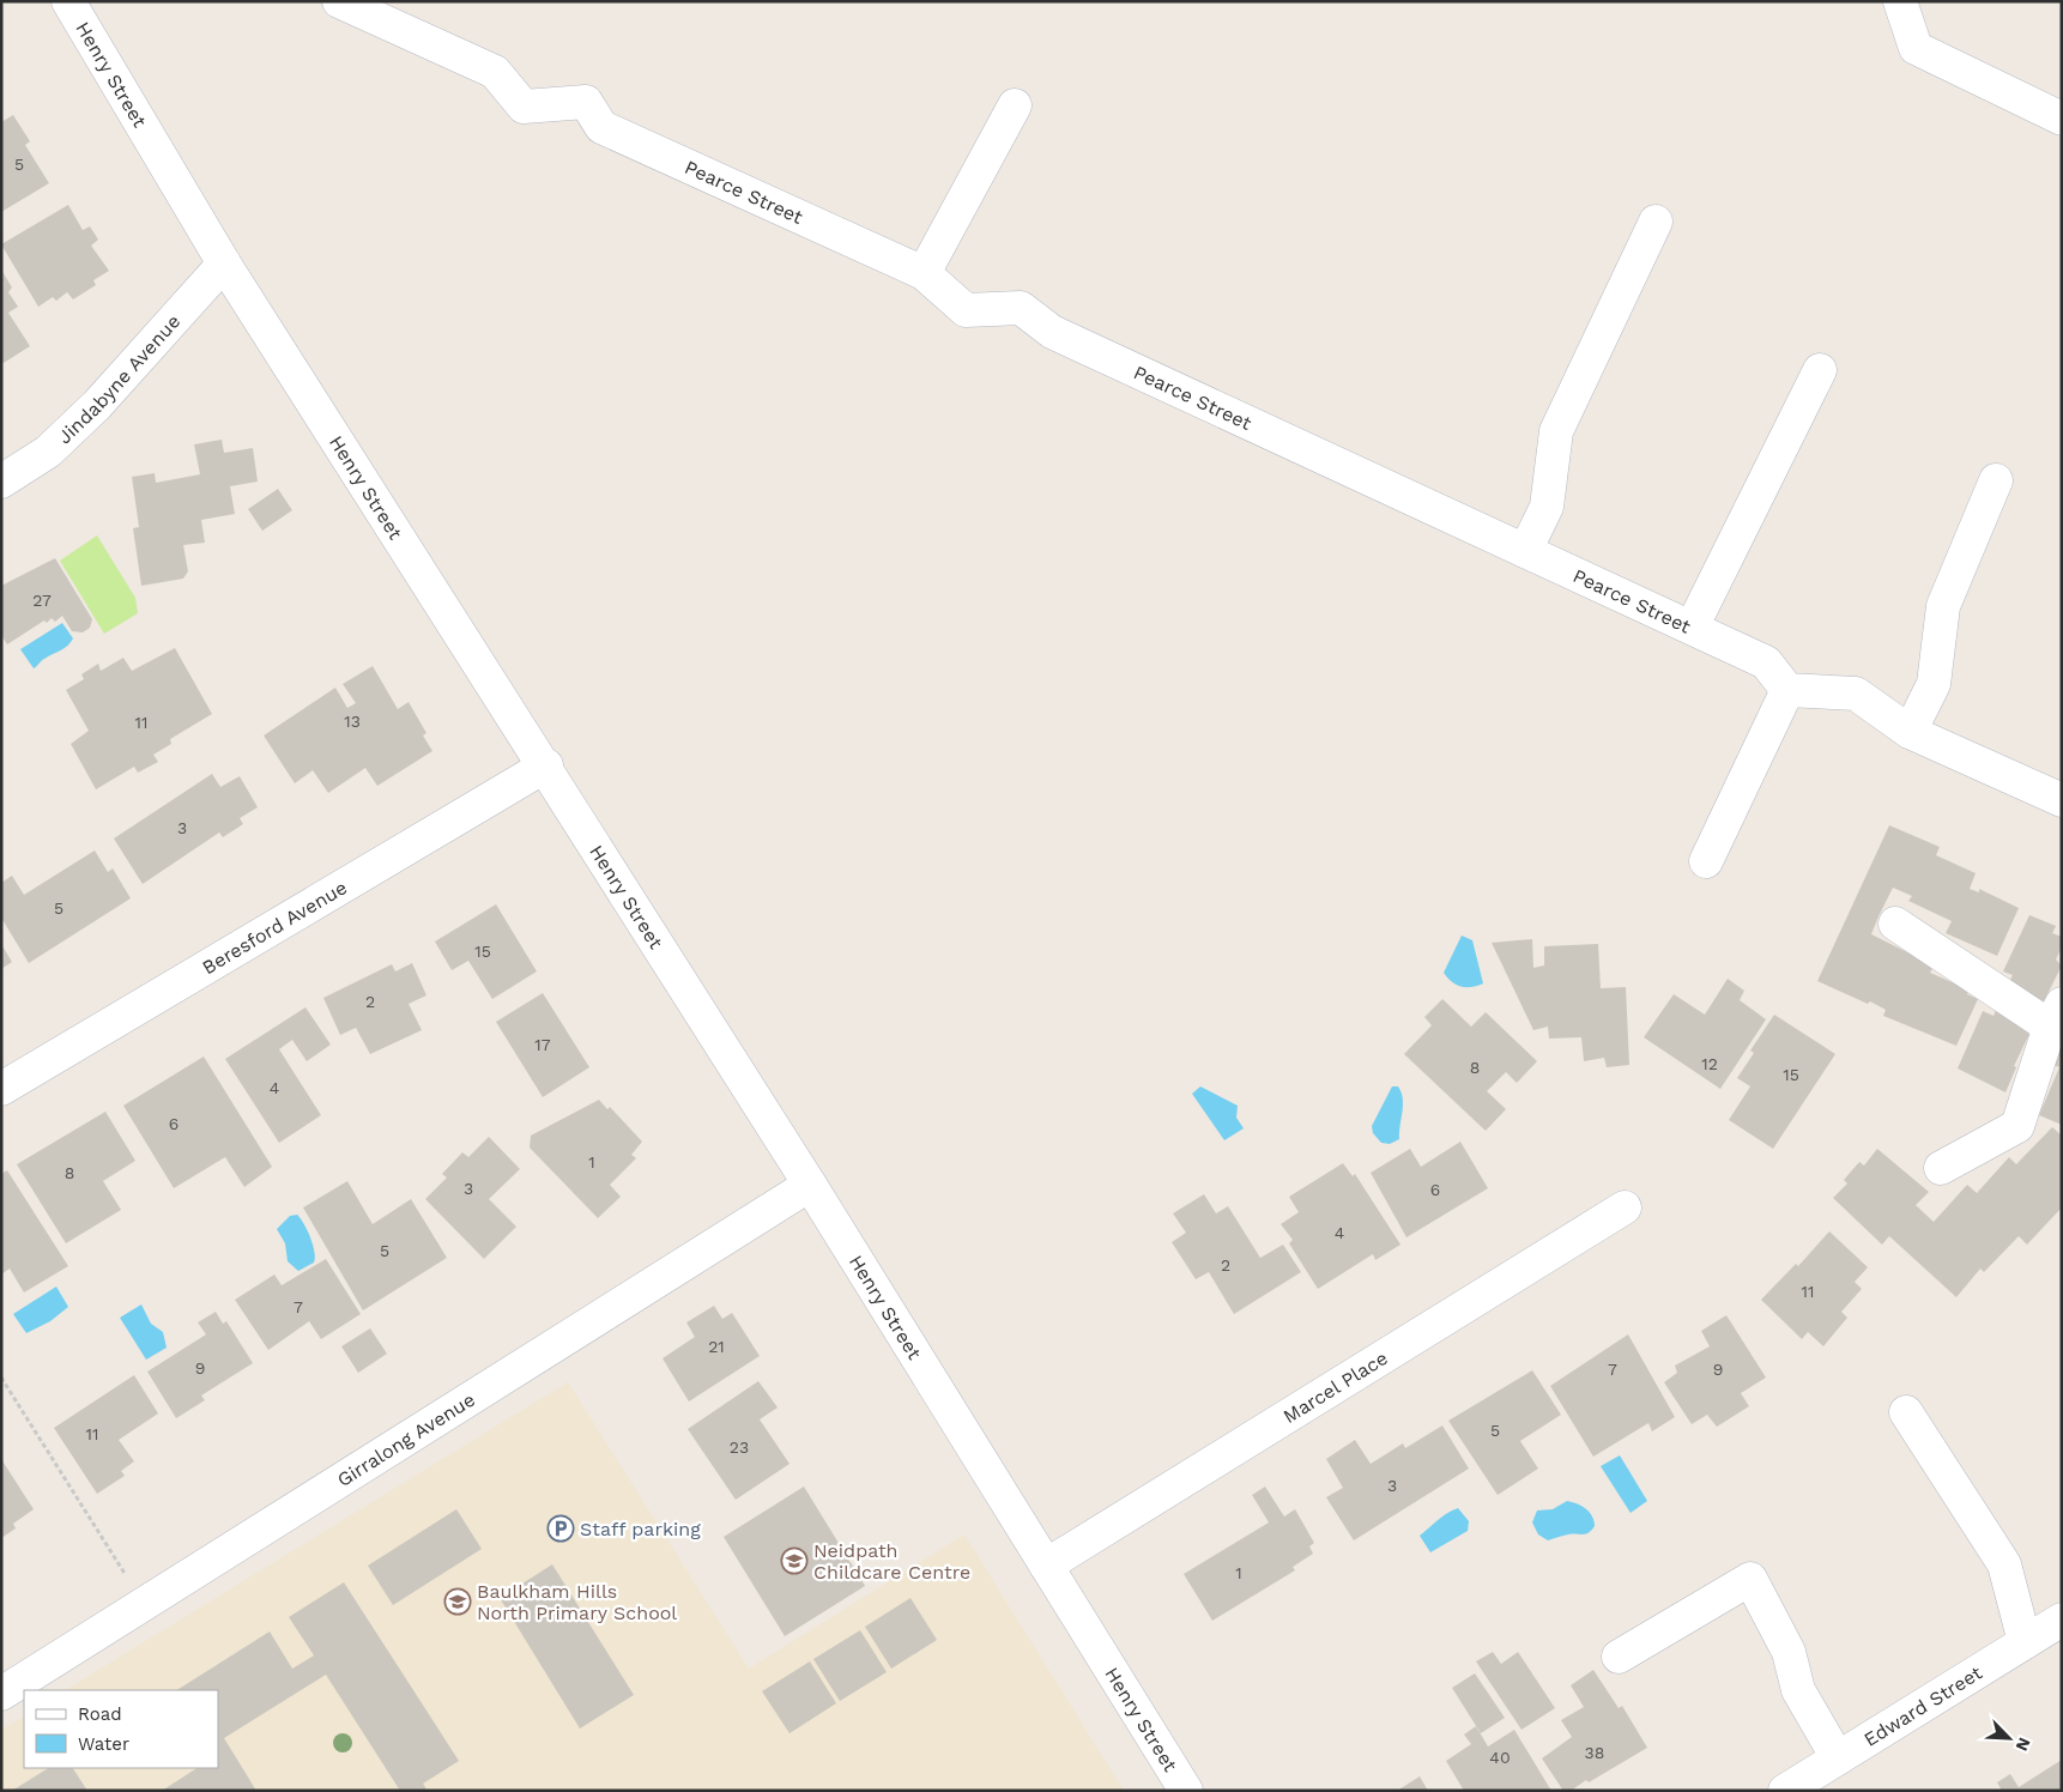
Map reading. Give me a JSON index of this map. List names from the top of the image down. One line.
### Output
{"streets":{"street":["Henry Street","Pearce Street","Jindabyne Avenue","Beresford Avenue","Marcel Place","Girralong Avenue","Edward Street"]},"crossings":[["Henry Street","Jindabyne Avenue"],["Henry Street","Beresford Avenue"],["Henry Street","Marcel Place"],["Henry Street","Girralong Avenue"]],"places":{"parking":["Staff parking"],"school or university":["Neidpath Childcare Centre","Baulkham Hills North Primary School"]},"house_numbers":["5","27","13","11","3","5","15","2","17","12","8","15","4","6","1","8","3","6","4","5","2","11","7","21","9","7","9","5","11","23","3","1","38","40"],"legend":["Road","Water"],"north":"bottom right"}
